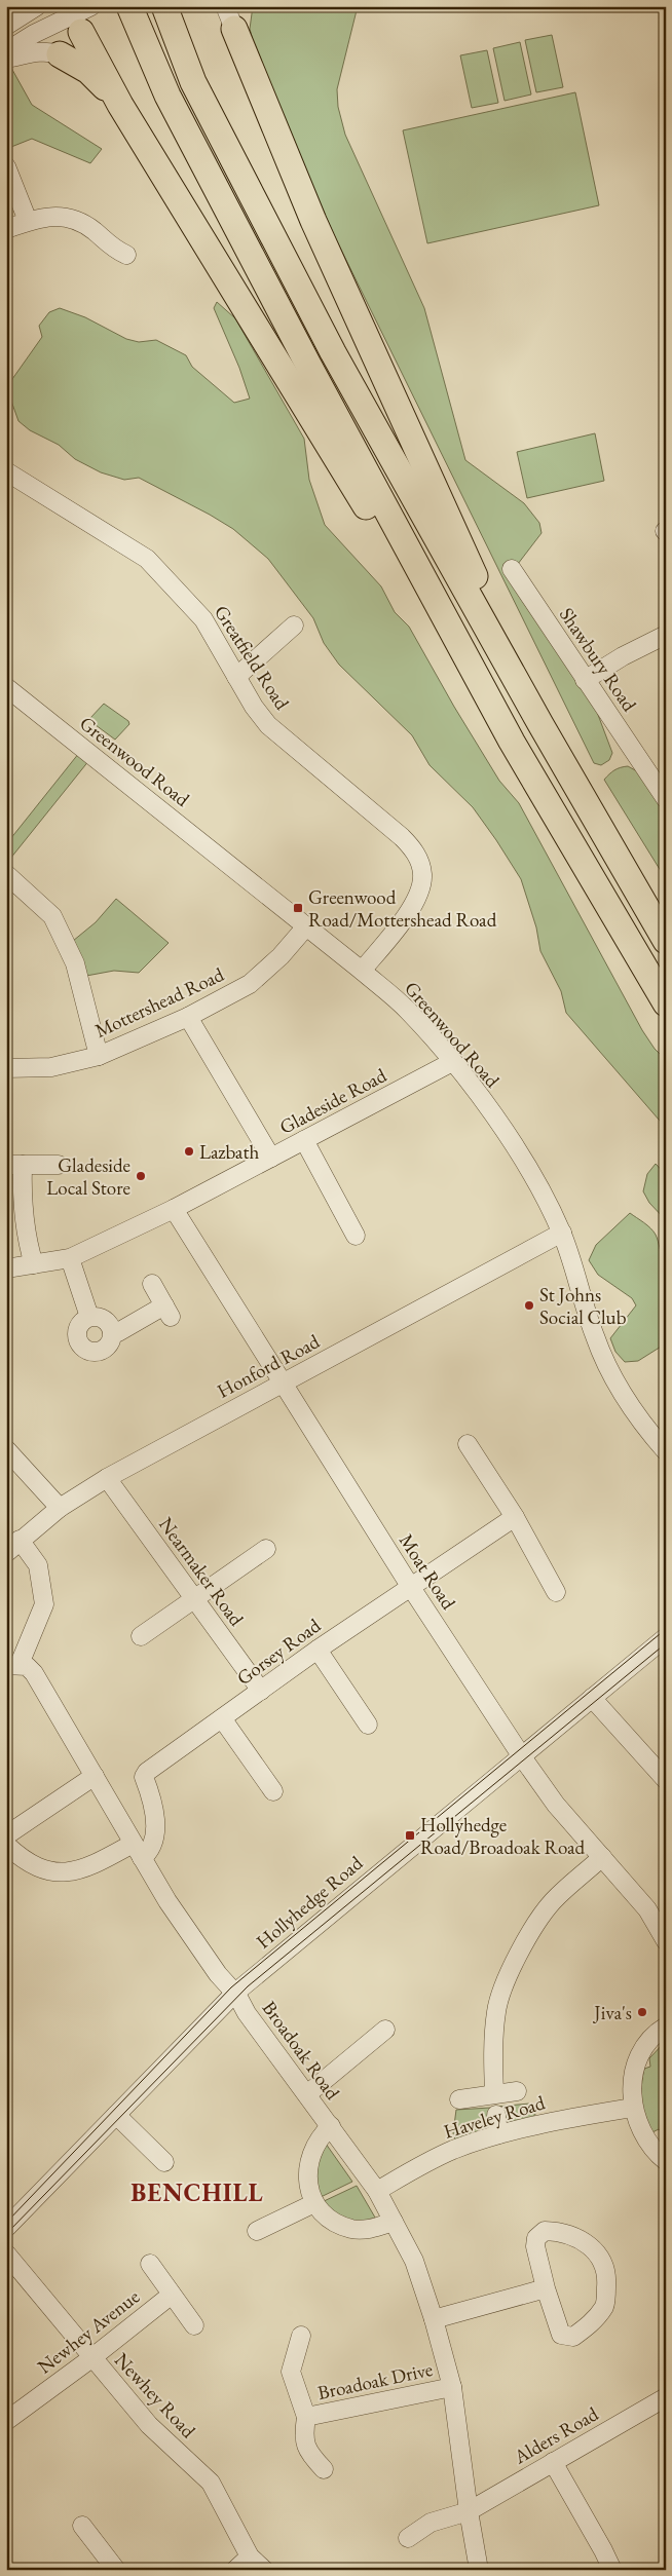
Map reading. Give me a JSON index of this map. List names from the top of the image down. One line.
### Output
{"streets":{"street":["Greatfield Road","Shawbury Road","Greenwood Road","Mottershead Road","Gladeside Road","Honford Road","Nearmaker Road","Moat Road","Gorsey Road","Hollyhedge Road","Broadoak Road","Haveley Road","Newhey Avenue","Broadoak Drive","Newhey Road","Alders Road"]},"crossings":[["Greatfield Road","Greenwood Road"],["Greenwood Road","Mottershead Road"],["Greenwood Road","Gladeside Road"],["Greenwood Road","Honford Road"],["Gladeside Road","Moat Road"],["Honford Road","Nearmaker Road"],["Honford Road","Moat Road"],["Nearmaker Road","Gorsey Road"],["Moat Road","Gorsey Road"],["Moat Road","Hollyhedge Road"],["Gorsey Road","Broadoak Road"],["Hollyhedge Road","Broadoak Road"],["Broadoak Road","Haveley Road"],["Broadoak Road","Broadoak Drive"],["Broadoak Road","Alders Road"],["Newhey Avenue","Newhey Road"]],"districts":["BENCHILL"],"places":{"transit":["Greenwood Road/Mottershead Road","Hollyhedge Road/Broadoak Road"],"other":["Lazbath","Gladeside Local Store","St Johns Social Club","Jiva's"]}}
